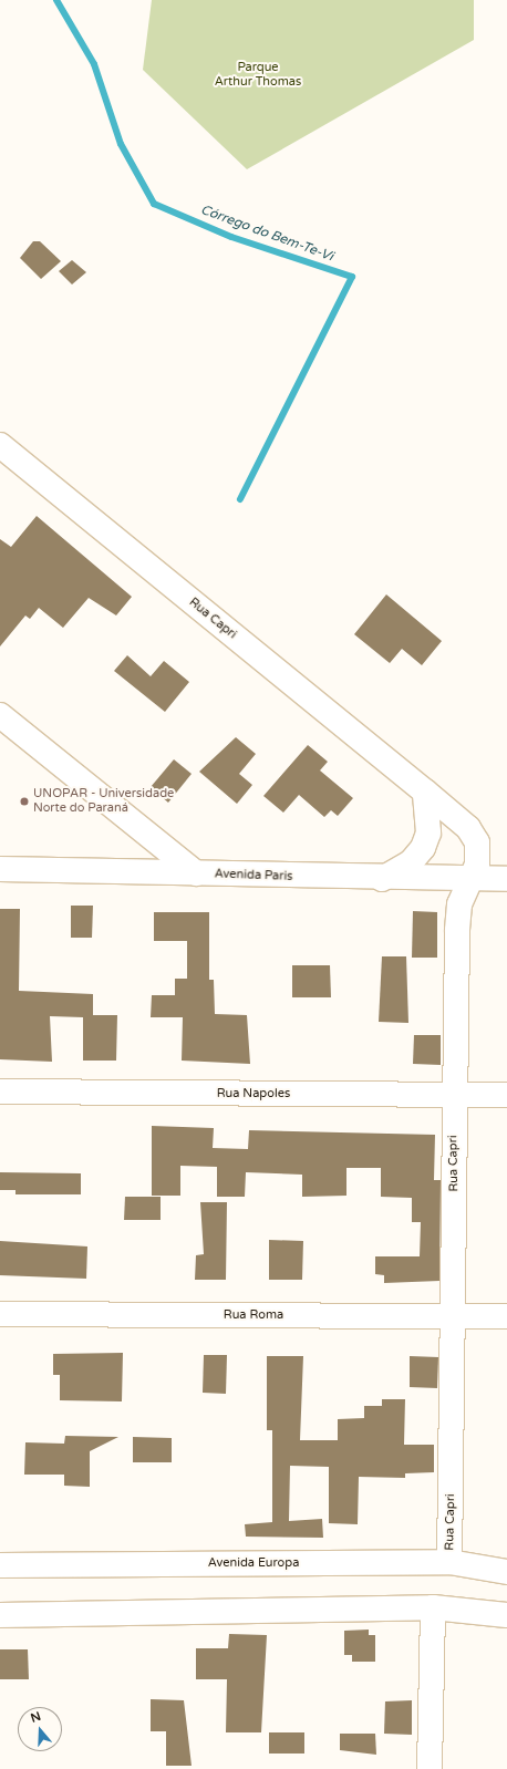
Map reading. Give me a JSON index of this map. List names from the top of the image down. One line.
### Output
{"streets":{"street":["Rua Capri","Avenida Paris","Rua Napoles","Rua Roma","Avenida Europa"]},"crossings":[["Rua Capri","Avenida Paris"],["Rua Capri","Rua Napoles"],["Rua Capri","Rua Roma"],["Rua Capri","Avenida Europa"]],"water":["Córrego do Bem-Te-Vi"],"parks":["Parque Arthur Thomas"],"places":["UNOPAR - Universidade Norte do Paraná"],"north":"top"}
